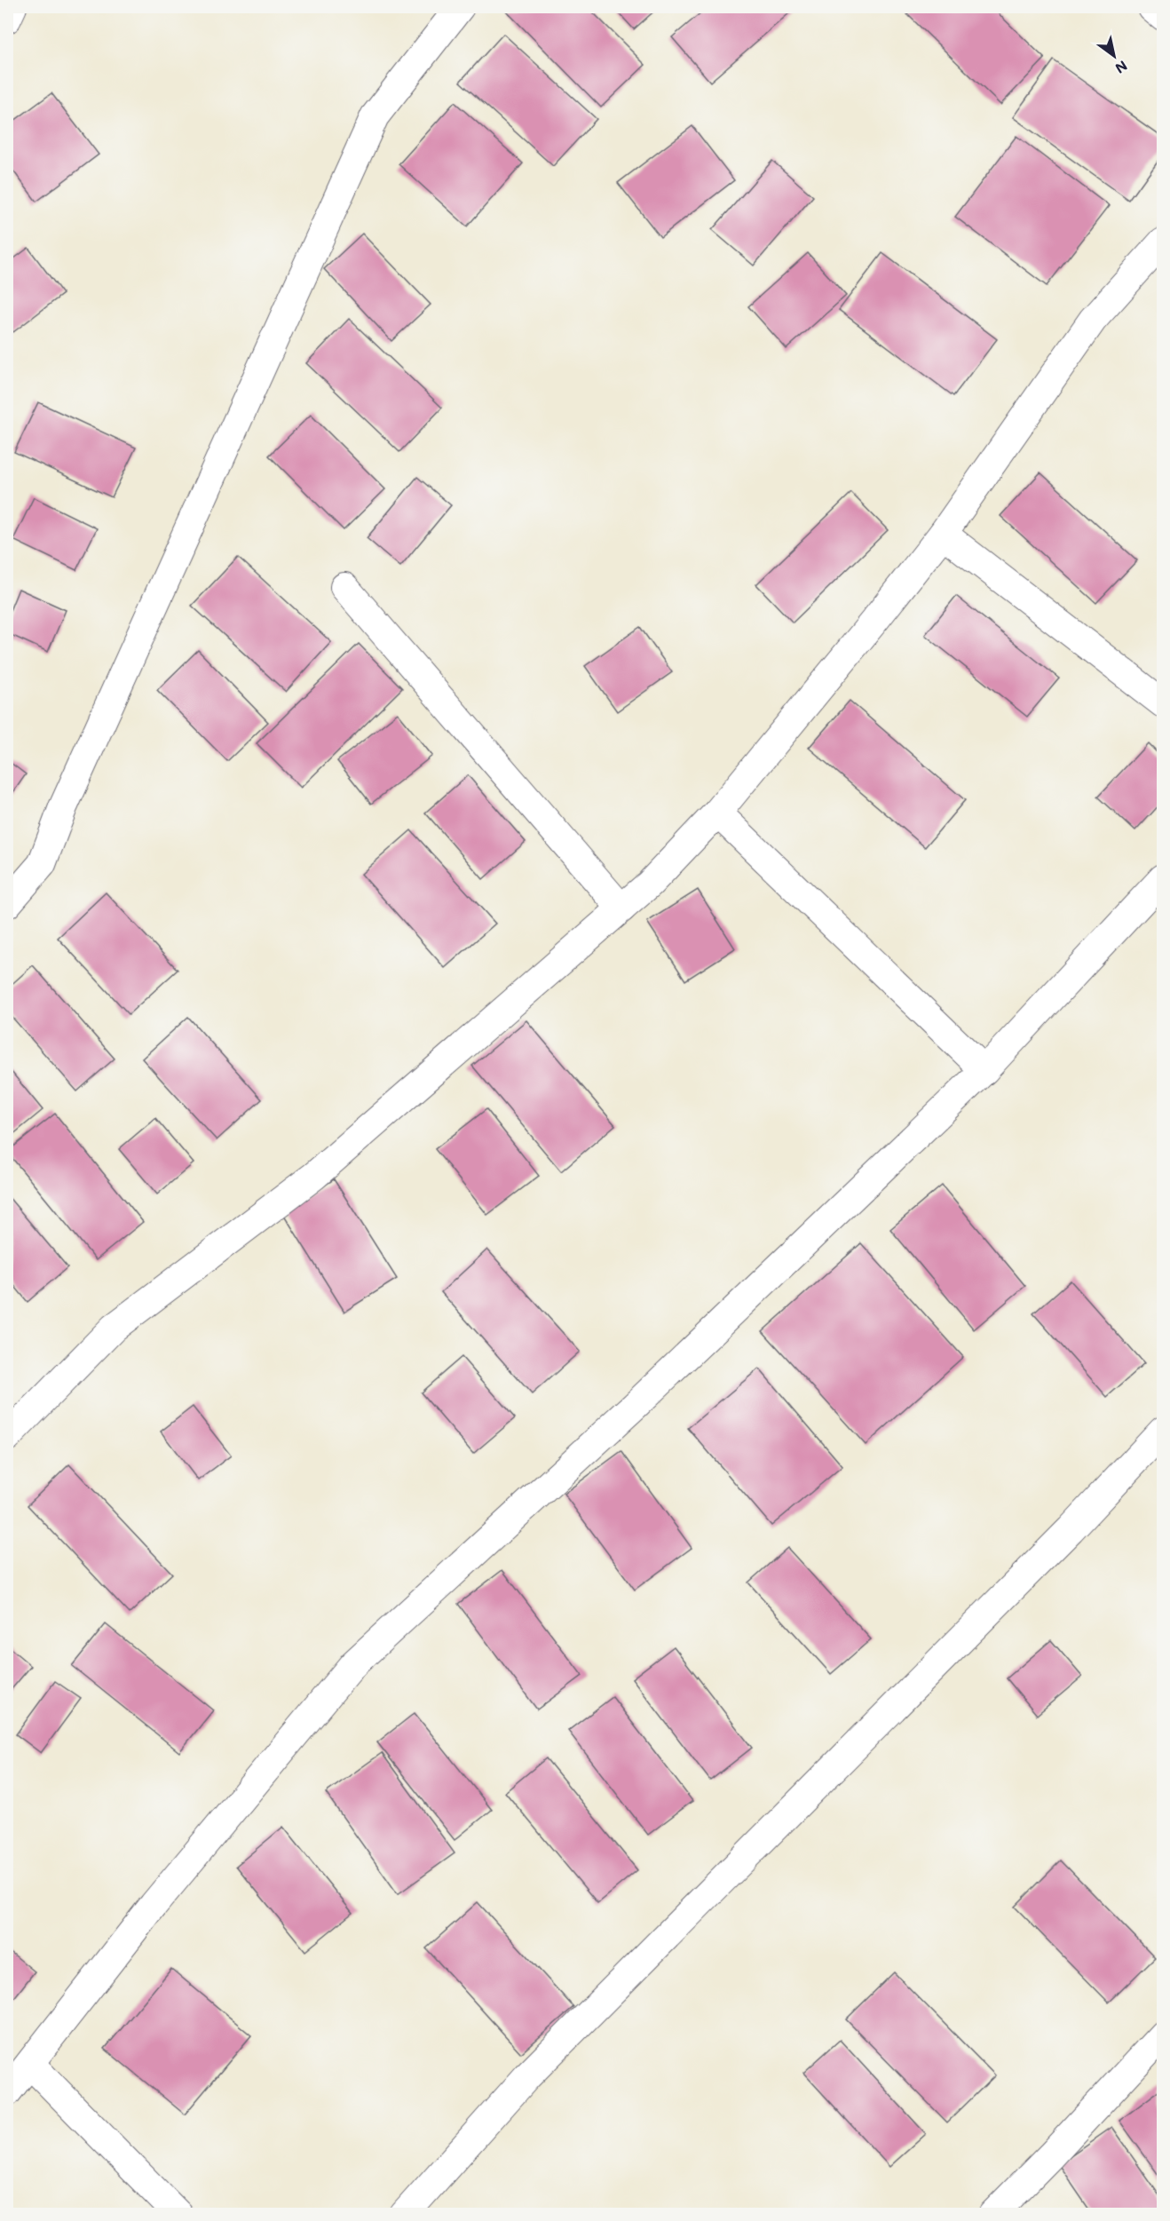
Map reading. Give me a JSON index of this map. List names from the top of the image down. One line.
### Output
{"north":"bottom right"}
